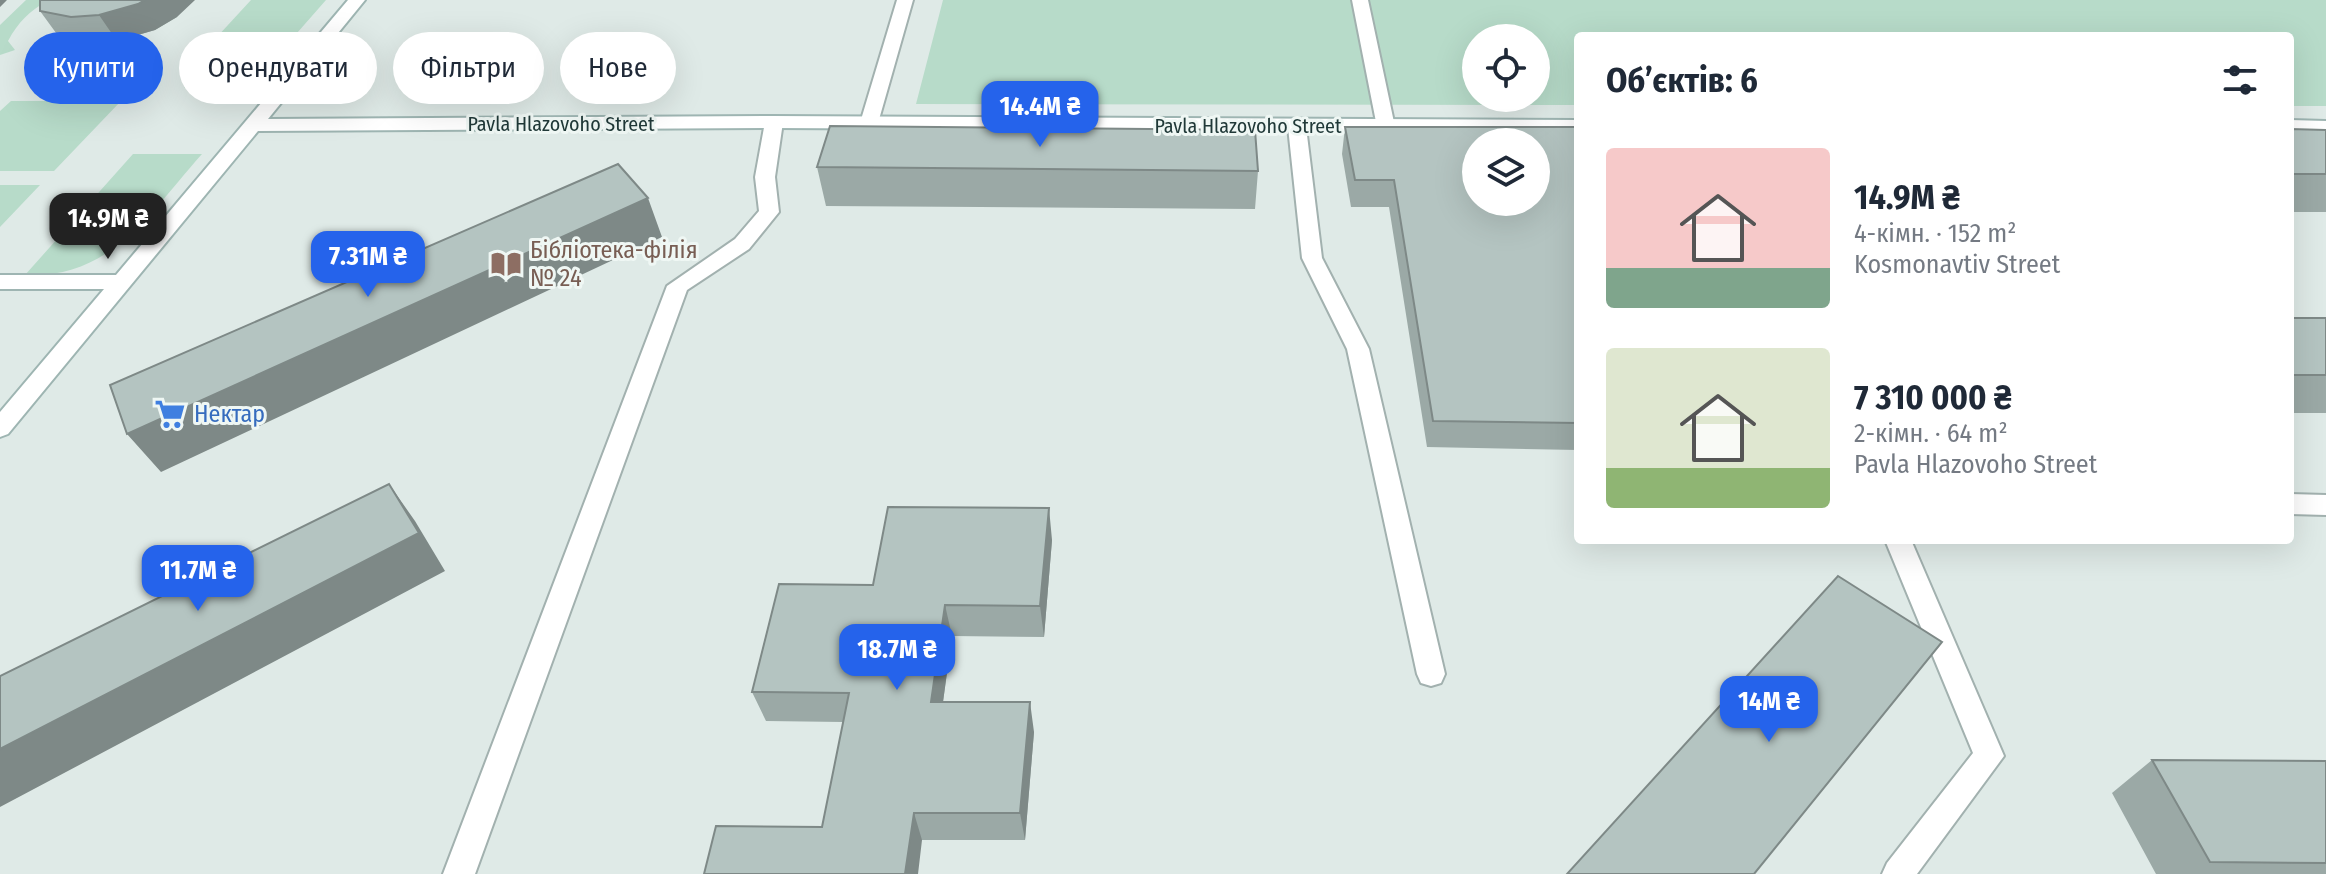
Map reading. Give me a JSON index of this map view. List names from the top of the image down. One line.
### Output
{"streets":{"street":["Pavla Hlazovoho Street"]},"places":{"library":["Бібліотека-філія № 24"],"supermarket":["Нектар"]},"page":{"chip":["Купити","Орендувати","Фільтри","Нове"],"heading":"Об’єктів: 6","price":["14.4M ₴","14.9M ₴","7.31M ₴","11.7M ₴","18.7M ₴","14M ₴"],"list":[{"name":"14.9M ₴","note":"4-кімн. · 152 m² · Kosmonavtiv Street"},{"name":"7 310 000 ₴","note":"2-кімн. · 64 m² · Pavla Hlazovoho Street"}]}}
